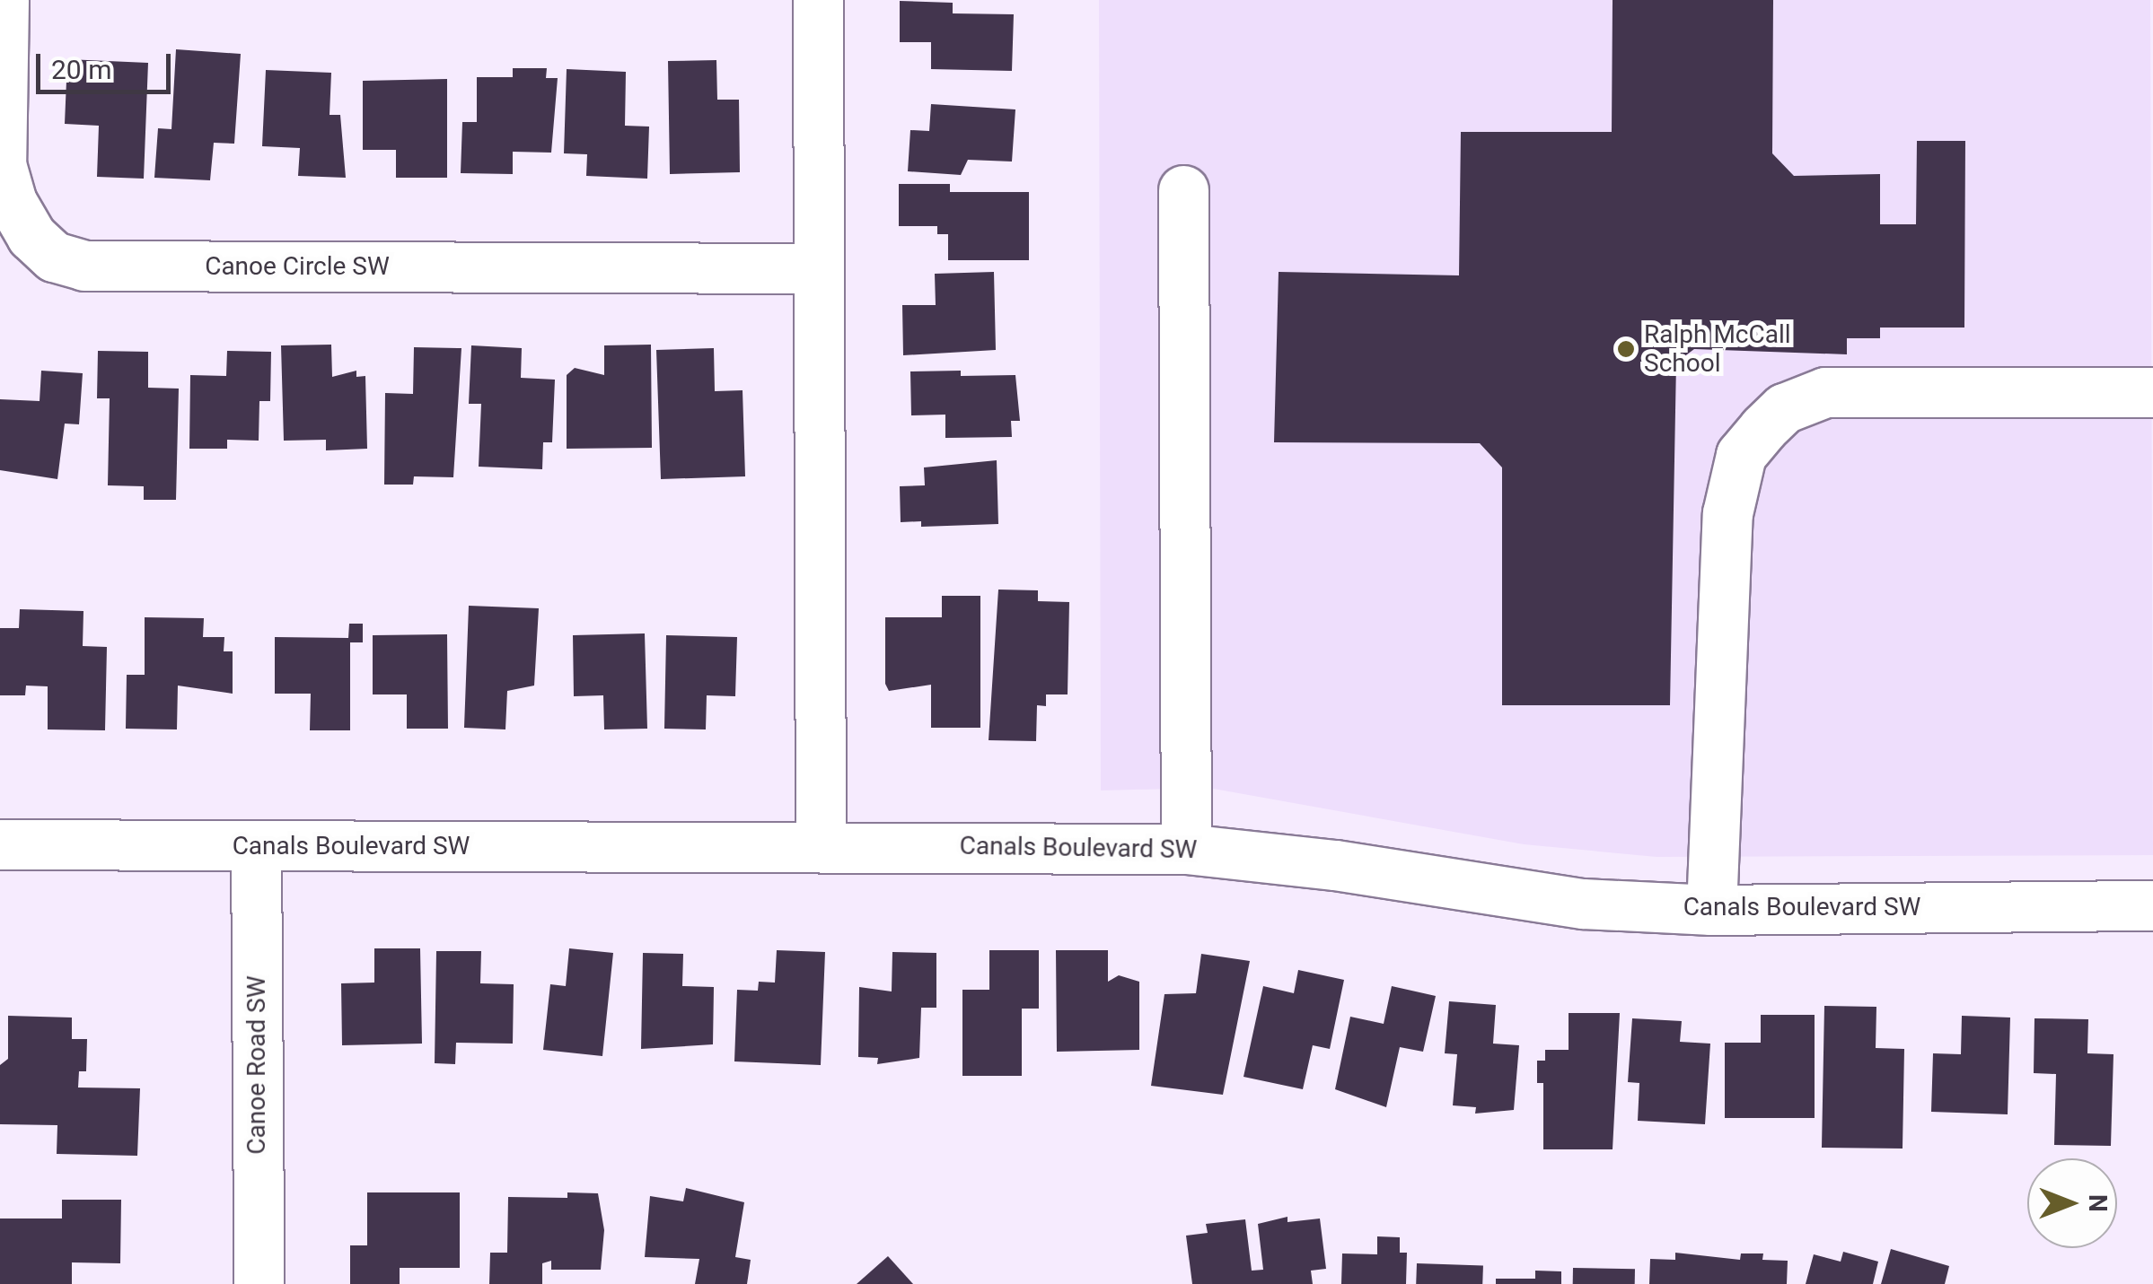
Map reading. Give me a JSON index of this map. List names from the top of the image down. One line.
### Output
{"streets":{"street":["Canoe Circle SW","Canals Boulevard SW","Canoe Road SW"]},"crossings":[["Canals Boulevard SW","Canoe Road SW"]],"places":["Ralph McCall School"],"scale_bar":"20 m","north":"right"}
